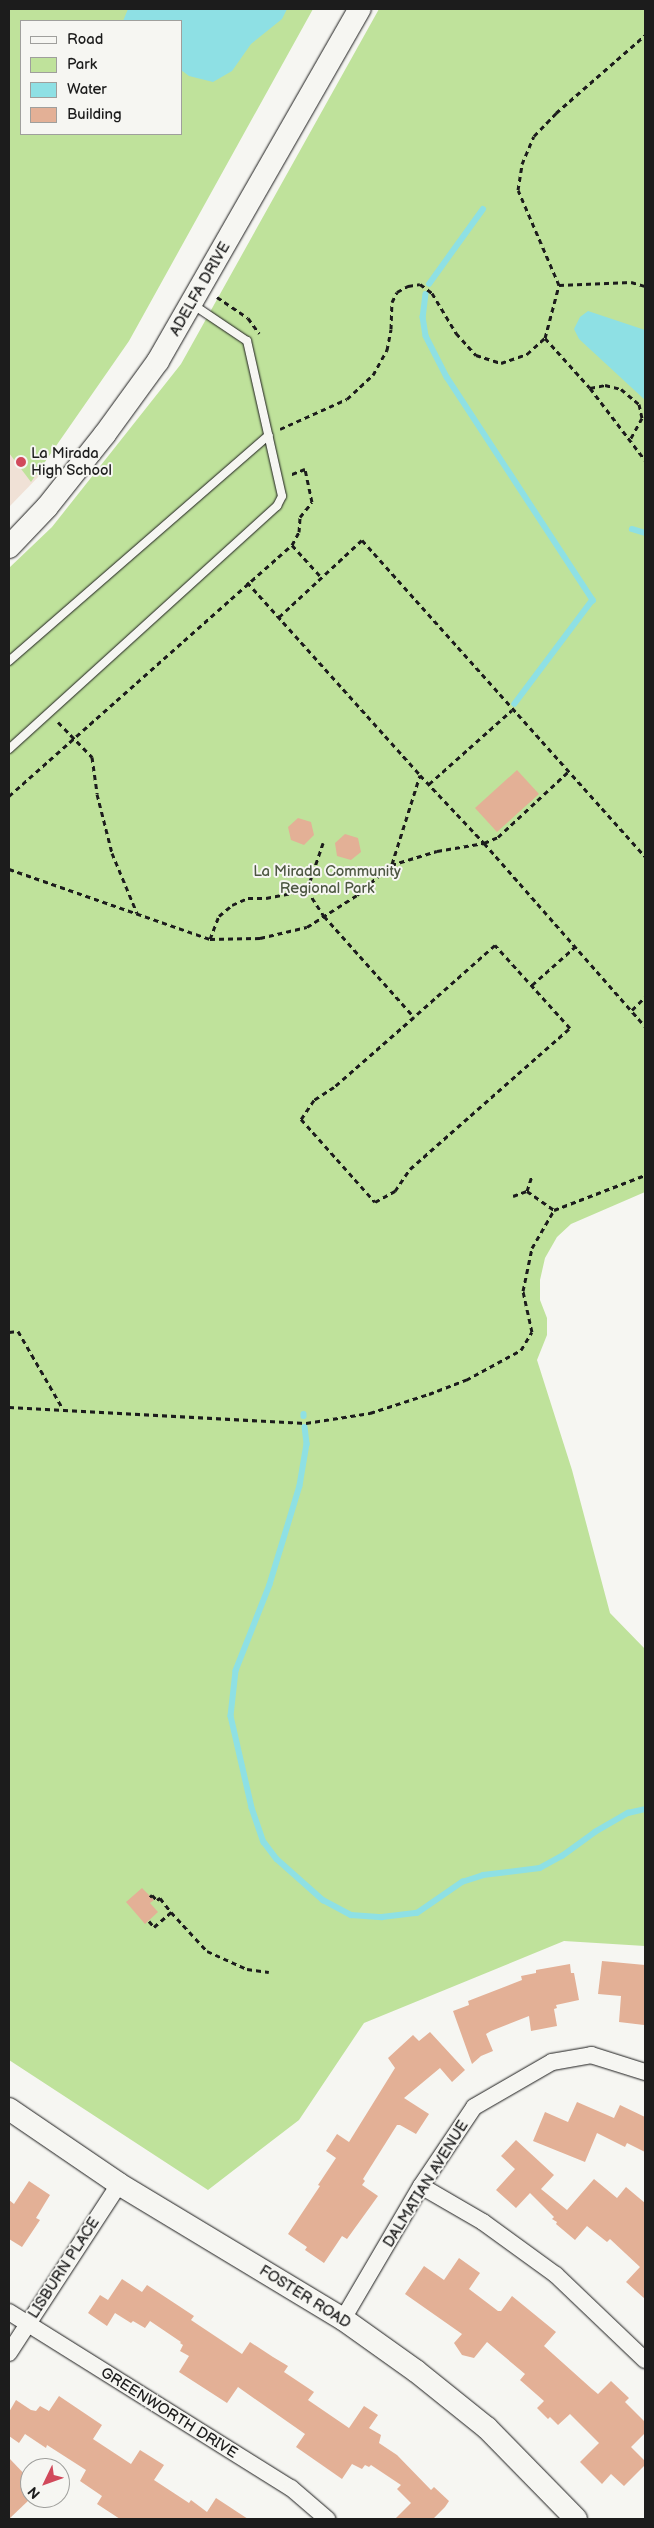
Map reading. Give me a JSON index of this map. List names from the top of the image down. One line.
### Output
{"streets":{"street":["ADELFA DRIVE","DALMATIAN AVENUE","LISBURN PLACE","FOSTER ROAD","GREENWORTH DRIVE"]},"crossings":[["DALMATIAN AVENUE","FOSTER ROAD"],["LISBURN PLACE","FOSTER ROAD"],["LISBURN PLACE","GREENWORTH DRIVE"]],"parks":["La Mirada Community Regional Park"],"places":["La Mirada High School"],"legend":["Road","Park","Water","Building"],"north":"bottom left"}
